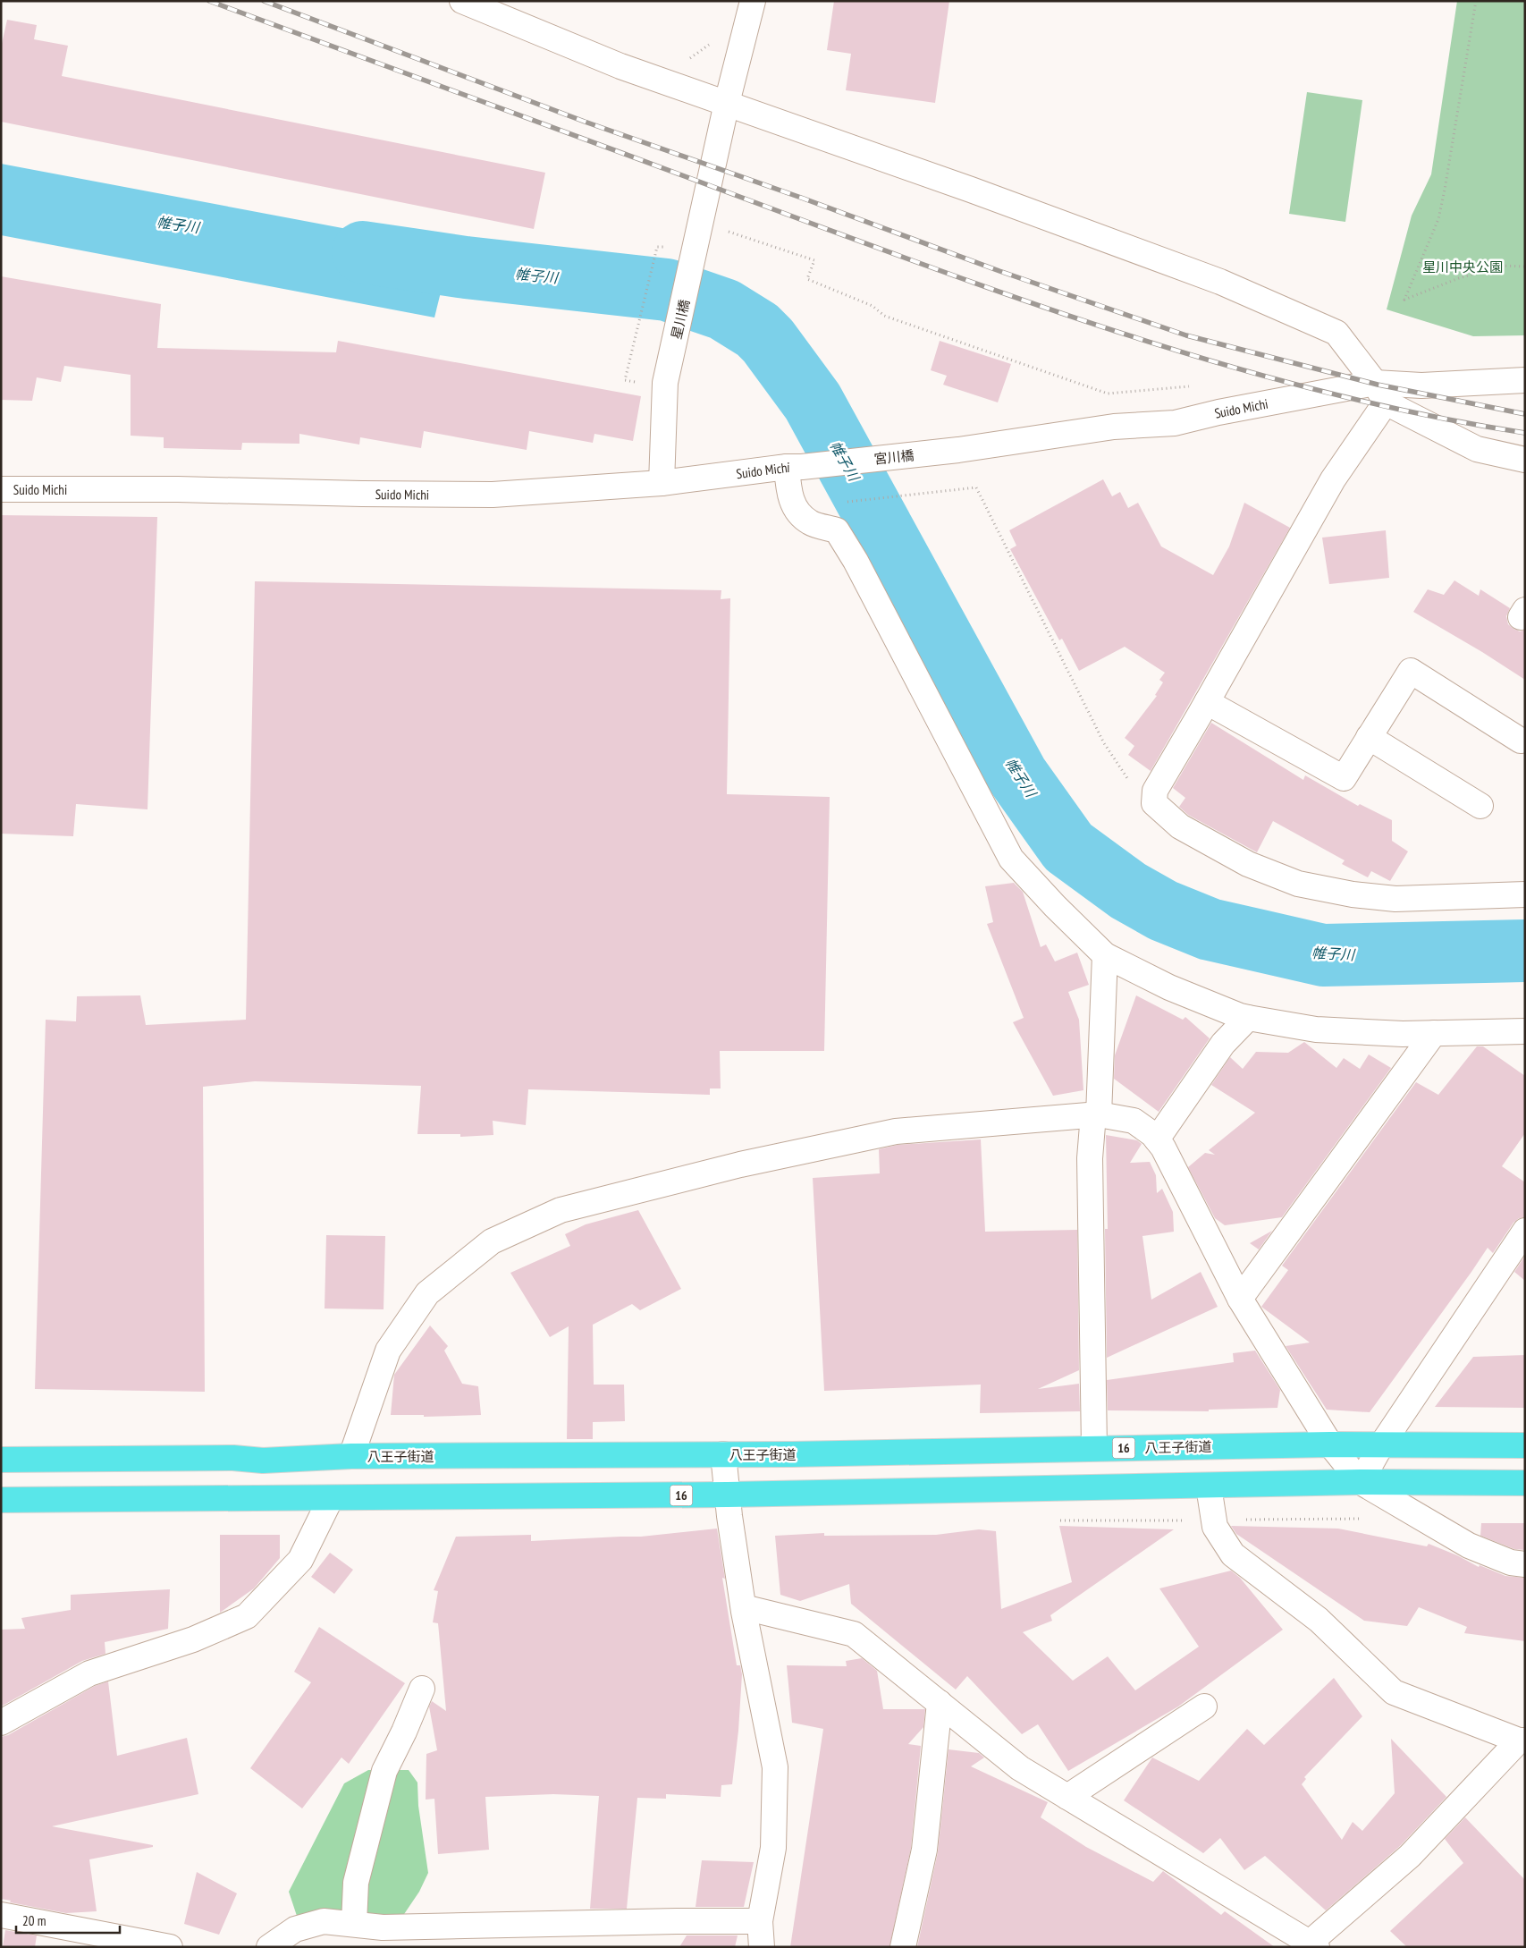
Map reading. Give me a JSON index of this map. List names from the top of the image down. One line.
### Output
{"streets":{"highway":["八王子街道","16"],"street":["星川橋","Suido Michi","宮川橋"]},"crossings":[["星川橋","Suido Michi"],["Suido Michi","宮川橋"]],"water":["帷子川"],"parks":["星川中央公園"],"scale_bar":"20 m"}
